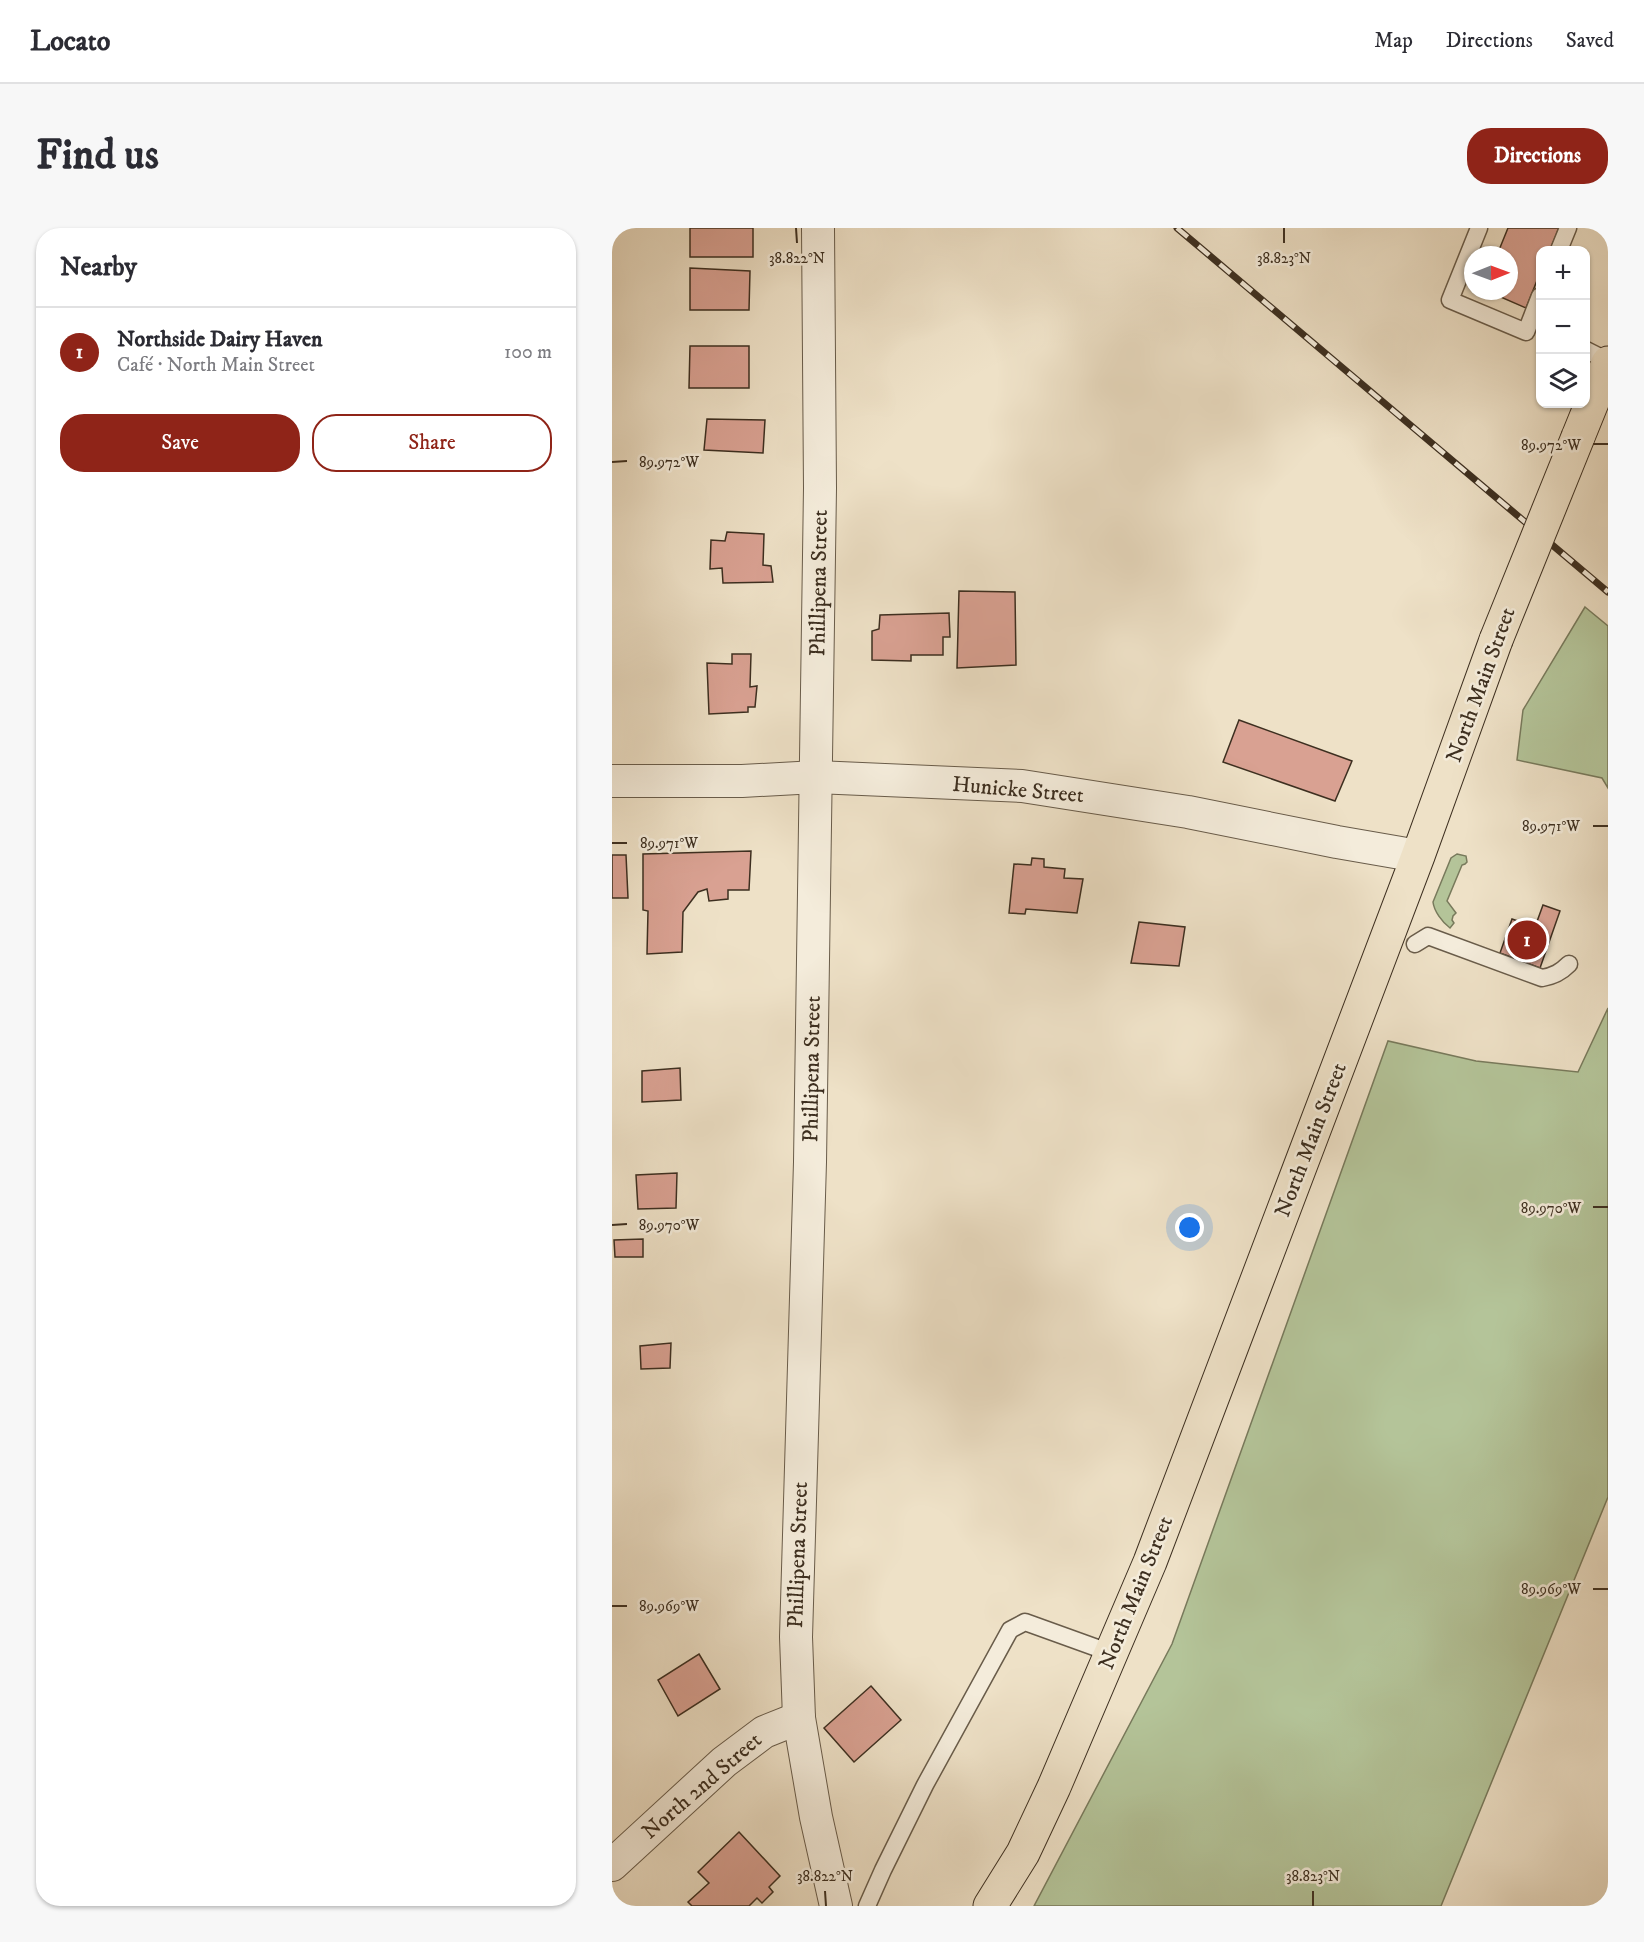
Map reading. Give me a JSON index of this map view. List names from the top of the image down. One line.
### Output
{"streets":{"main road":["North Main Street"],"street":["Phillipena Street","Hunicke Street","North 2nd Street"]},"crossings":[["Phillipena Street","Hunicke Street"],["Phillipena Street","North 2nd Street"],["North Main Street","Hunicke Street"]],"north":"right","page":{"header":"Locato","nav":["Map","Directions","Saved"],"buttons":["Directions",["Save","Share"]],"title":"Find us","heading":"Nearby","map_buttons":["+","−"],"list":[{"mark":"1","name":"Northside Dairy Haven","note":"Café · North Main Street","value":"100 m"}],"pins":"1"},"coordinates":["38.822°N","38.823°N","89.972°W","89.971°W","89.970°W","89.969°W"]}
